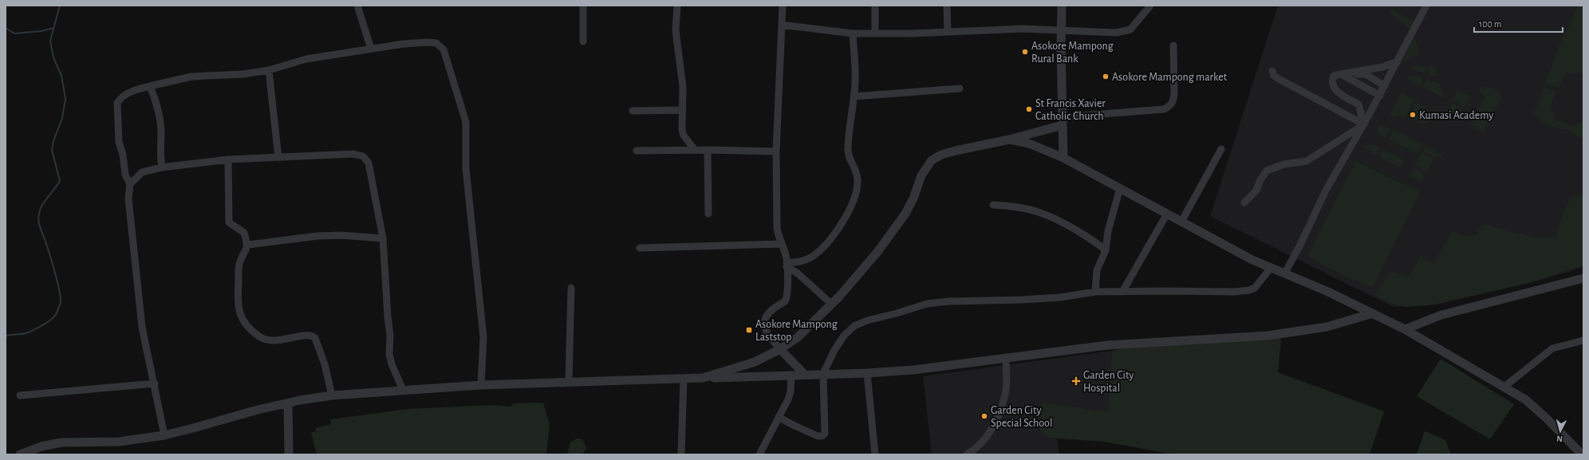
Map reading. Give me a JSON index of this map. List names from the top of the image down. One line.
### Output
{"places":{"other":["Asokore Mampong Rural Bank","Asokore Mampong market","St Francis Xavier Catholic Church","Kumasi Academy","Garden City Special School"],"transit":["Asokore Mampong Laststop"],"health":["Garden City Hospital"]},"scale_bar":"100 m","north":"bottom"}
